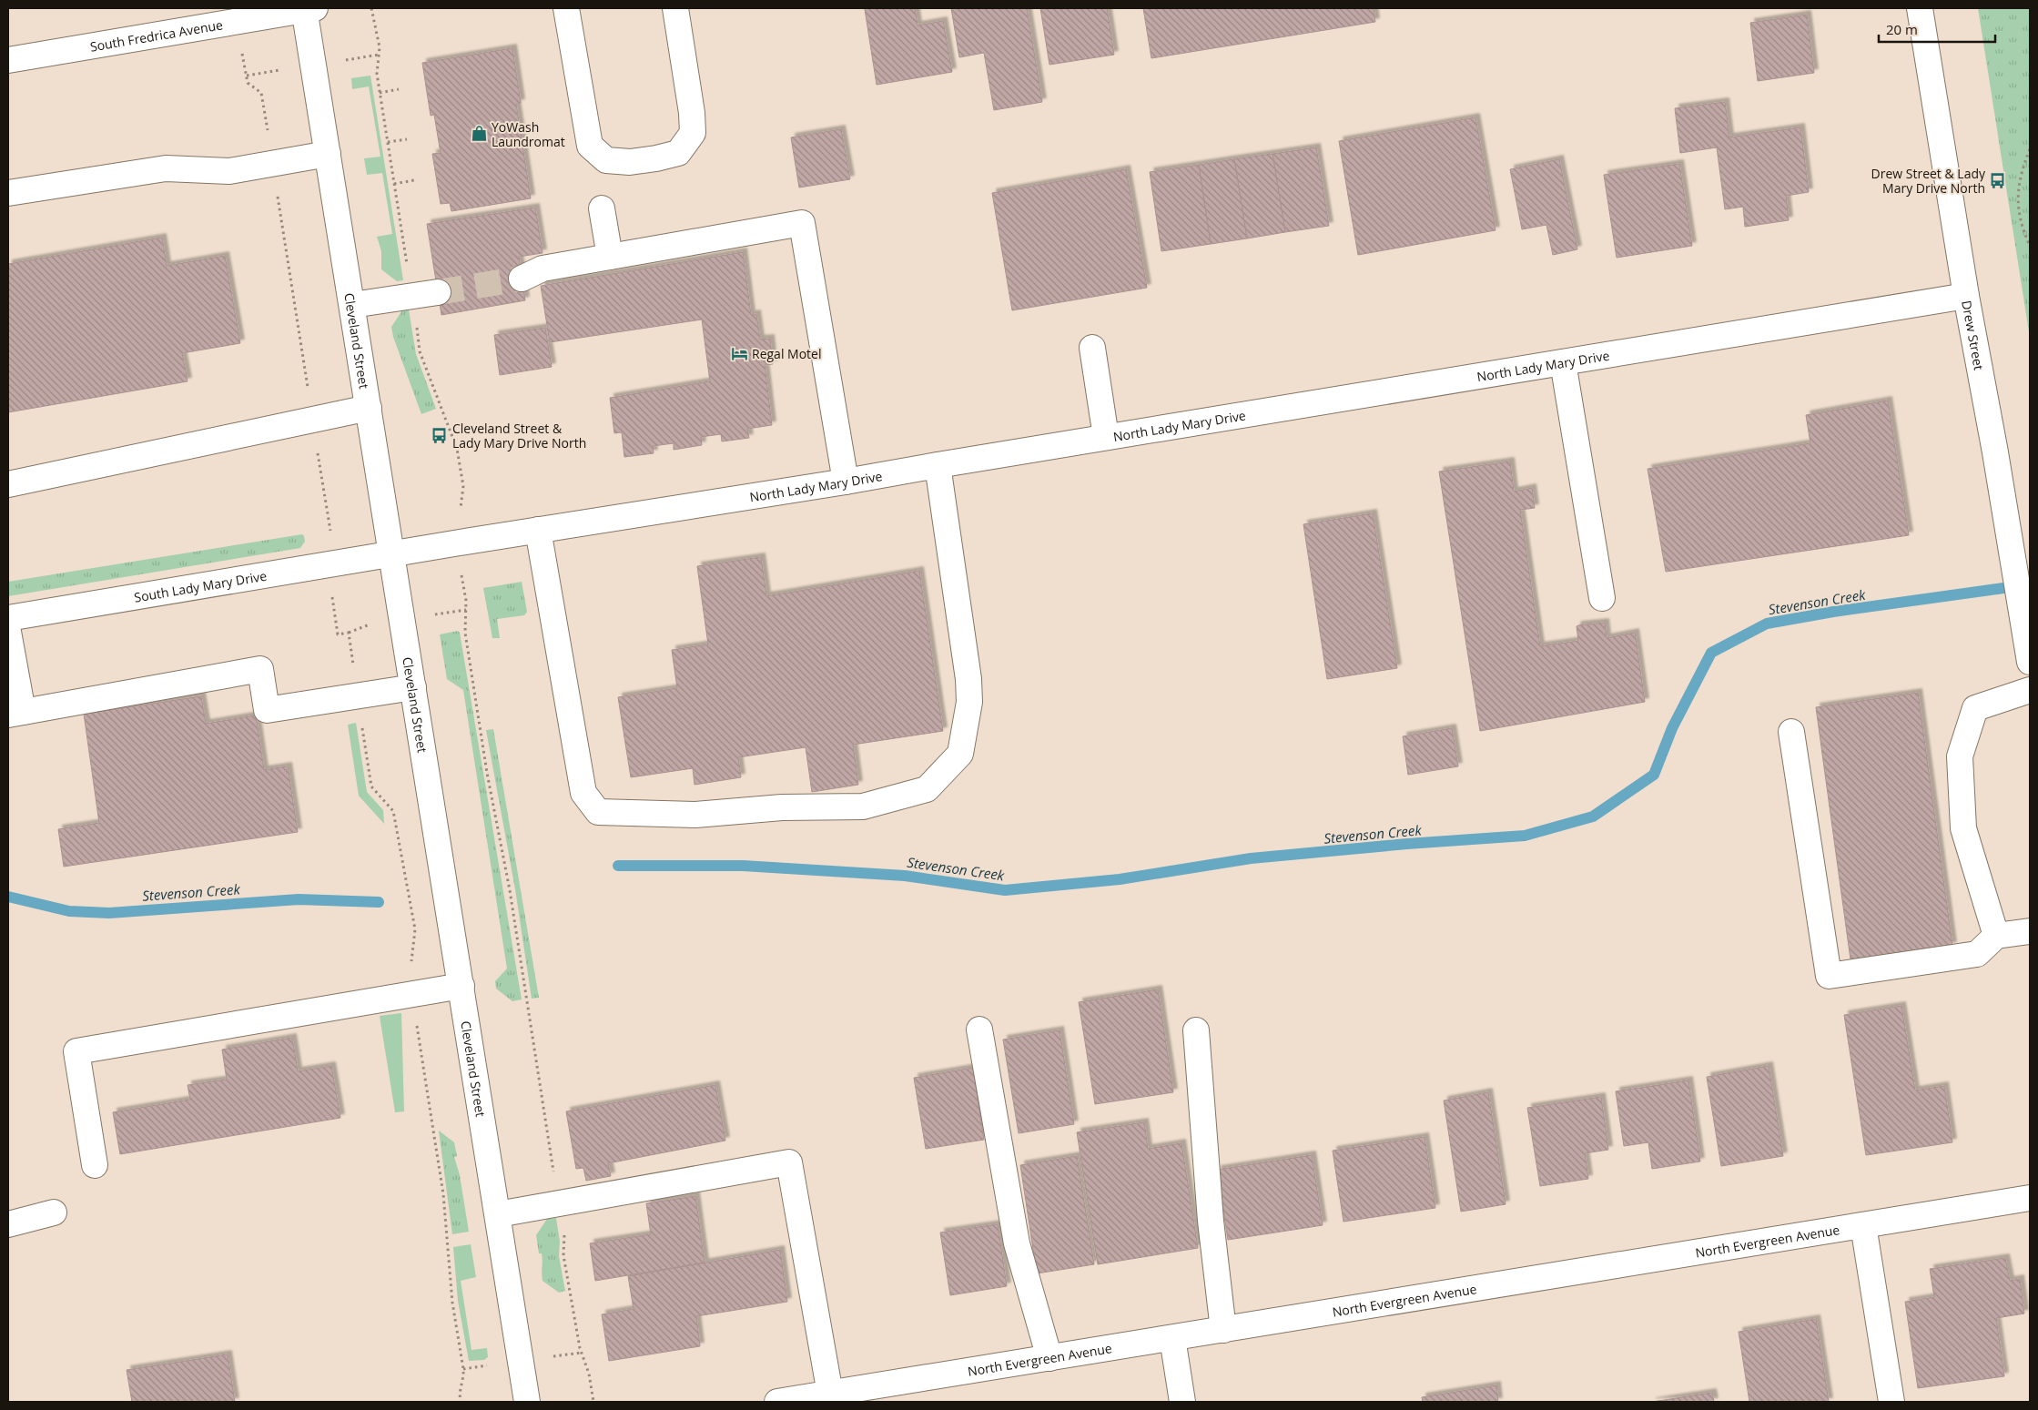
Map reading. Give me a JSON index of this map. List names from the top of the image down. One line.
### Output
{"streets":{"street":["South Fredrica Avenue","Drew Street","Cleveland Street","North Lady Mary Drive","South Lady Mary Drive","North Evergreen Avenue"]},"crossings":[["South Fredrica Avenue","Cleveland Street"],["Drew Street","North Lady Mary Drive"],["Cleveland Street","North Lady Mary Drive"],["Cleveland Street","South Lady Mary Drive"],["North Lady Mary Drive","South Lady Mary Drive"]],"water":["Stevenson Creek"],"places":{"shop":["YoWash Laundromat"],"bus stop":["Drew Street & Lady Mary Drive North","Cleveland Street & Lady Mary Drive North"],"hotel":["Regal Motel"]},"scale_bar":"20 m"}
